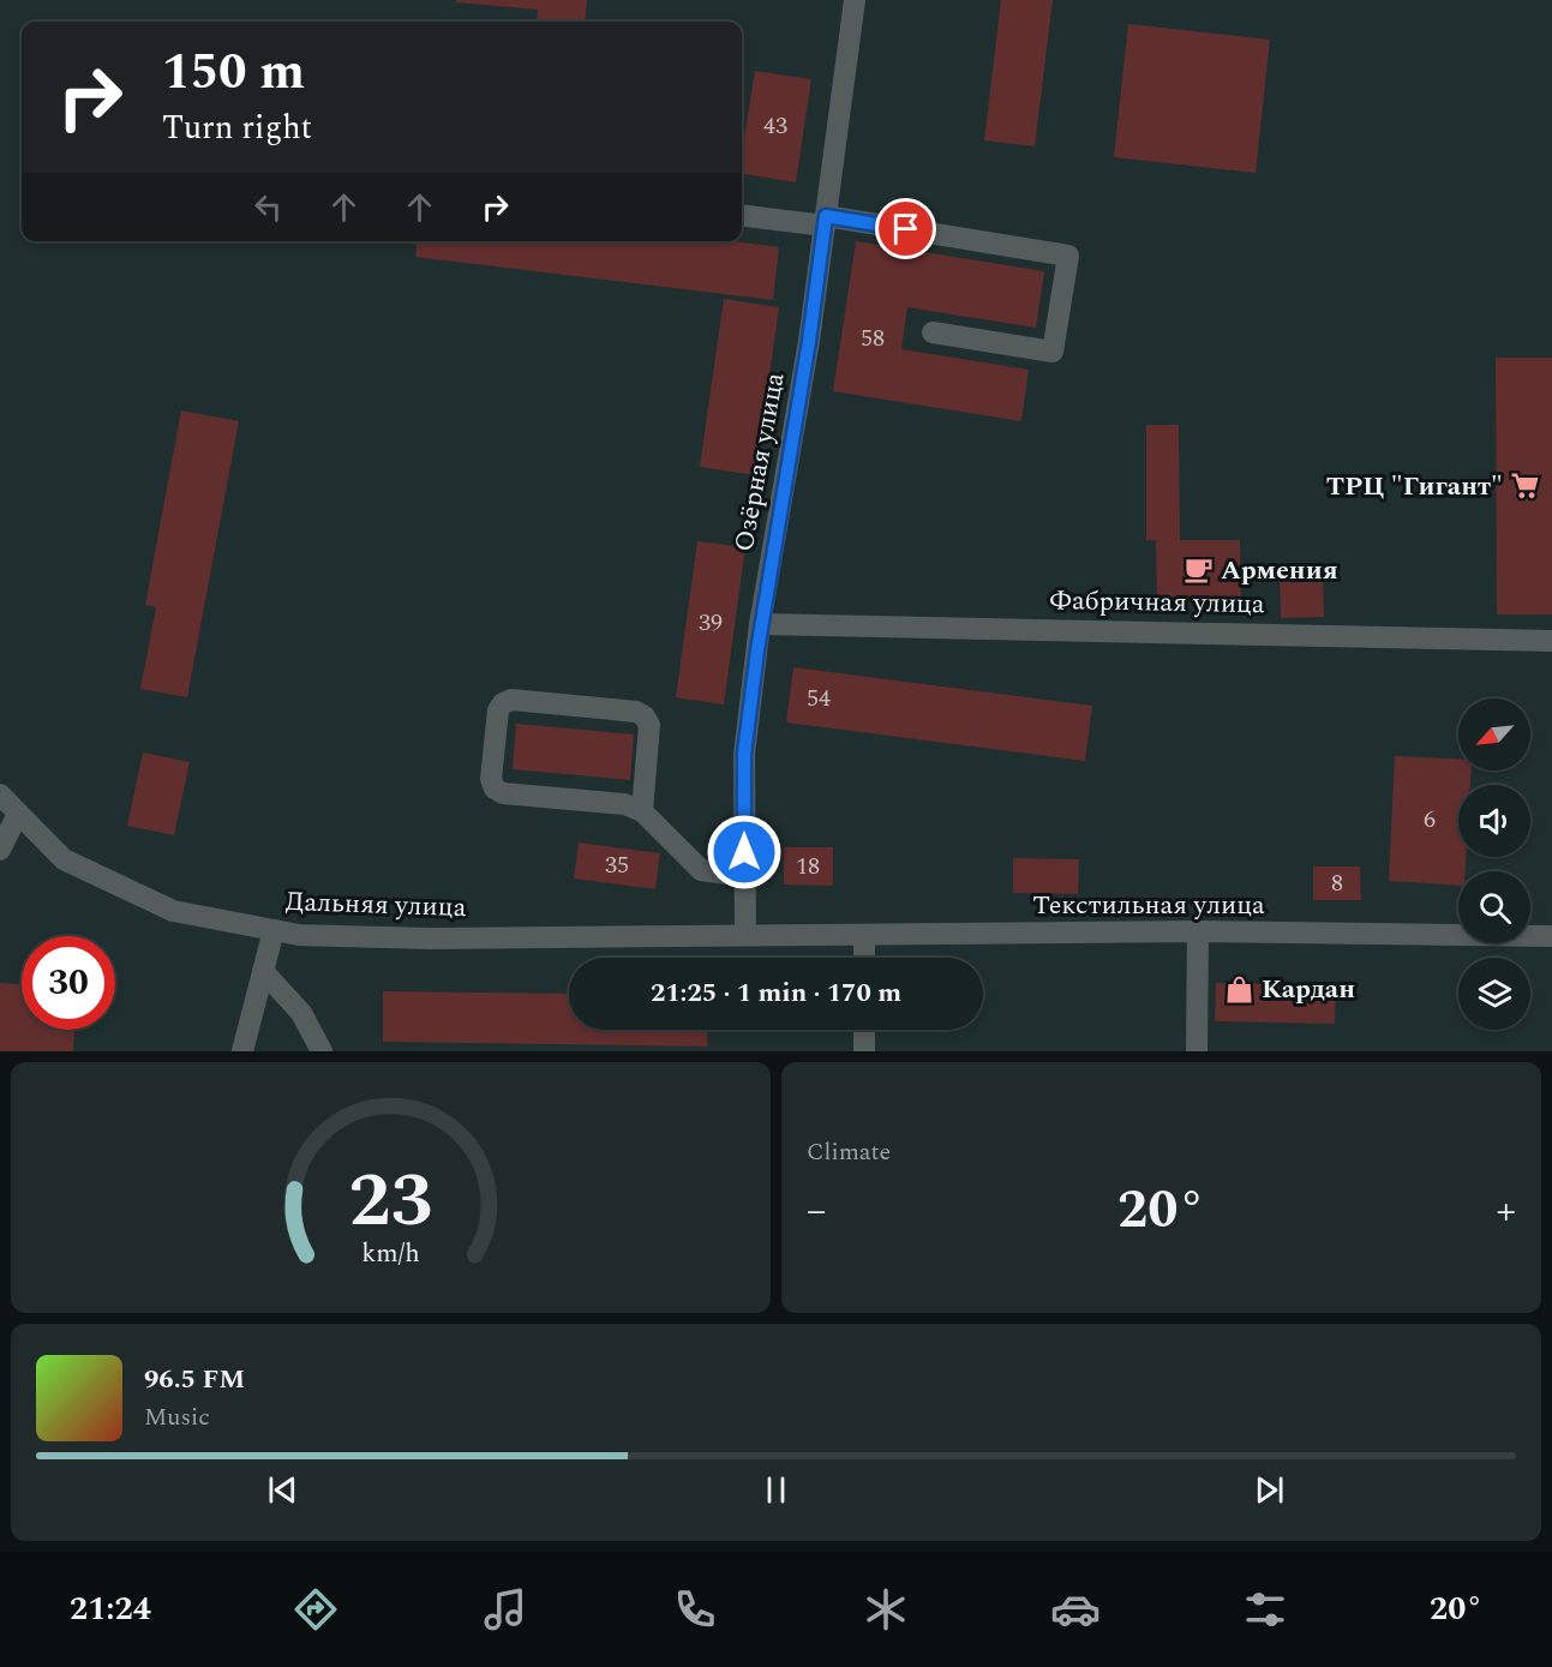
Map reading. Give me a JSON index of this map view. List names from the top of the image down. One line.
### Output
{"streets":{"street":["Озёрная улица","Фабричная улица","Дальняя улица","Текстильная улица"]},"crossings":[["Озёрная улица","Фабричная улица"],["Озёрная улица","Дальняя улица"],["Озёрная улица","Текстильная улица"],["Дальняя улица","Текстильная улица"]],"places":{"supermarket":["ТРЦ \"Гигант\""],"cafe":["Армения"],"shop":["Кардан"]},"house_numbers":["43","58","39","54","6","35","18","8"],"north":"bottom left","page":{"turn":["150 m","Turn right"],"limit":"30","trip":"21:25 · 1 min · 170 m","tile":"Climate","heat":["−","20°","+"],"song":["96.5 FM","Music"],"tabs":["21:24","20°"],"gauge":["23","km/h"]}}
